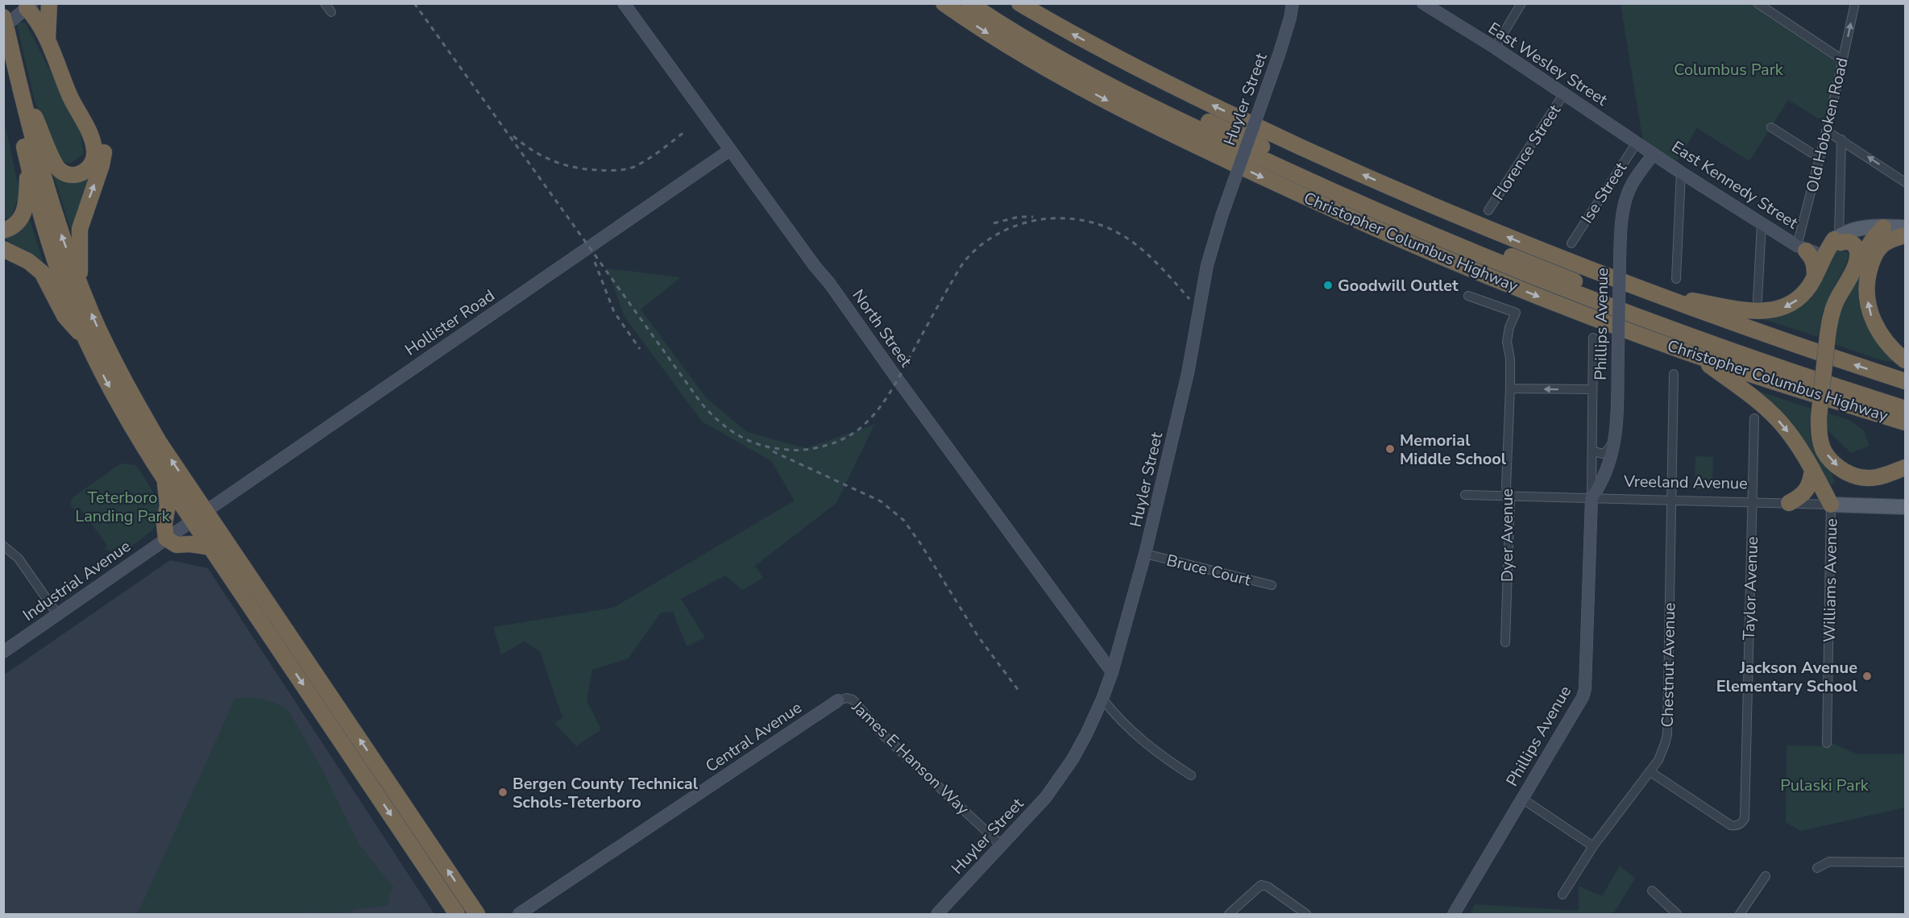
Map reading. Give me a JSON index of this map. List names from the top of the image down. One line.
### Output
{"streets":{"highway":["Christopher Columbus Highway"],"main road":["East Kennedy Street","Vreeland Avenue"],"street":["East Wesley Street","Huyler Street","Old Hoboken Road","Florence Street","Ise Street","Hollister Road","Phillips Avenue","North Street","Dyer Avenue","Bruce Court","Industrial Avenue","Williams Avenue","Taylor Avenue","Chestnut Avenue","Central Avenue","James E Hanson Way"]},"crossings":[["East Wesley Street","Florence Street"],["East Wesley Street","East Kennedy Street"],["East Wesley Street","Ise Street"],["East Wesley Street","Phillips Avenue"],["Huyler Street","North Street"],["Huyler Street","Bruce Court"],["Huyler Street","James E Hanson Way"],["Old Hoboken Road","East Kennedy Street"],["East Kennedy Street","Phillips Avenue"],["Hollister Road","North Street"],["Hollister Road","Industrial Avenue"],["Phillips Avenue","Vreeland Avenue"],["Vreeland Avenue","Dyer Avenue"],["Vreeland Avenue","Williams Avenue"],["Vreeland Avenue","Taylor Avenue"],["Vreeland Avenue","Chestnut Avenue"],["Taylor Avenue","Chestnut Avenue"],["Central Avenue","James E Hanson Way"]],"parks":["Columbus Park","Teterboro Landing Park","Pulaski Park"],"places":["Goodwill Outlet","Memorial Middle School","Jackson Avenue Elementary School","Bergen County Technical Schols-Teterboro"]}
